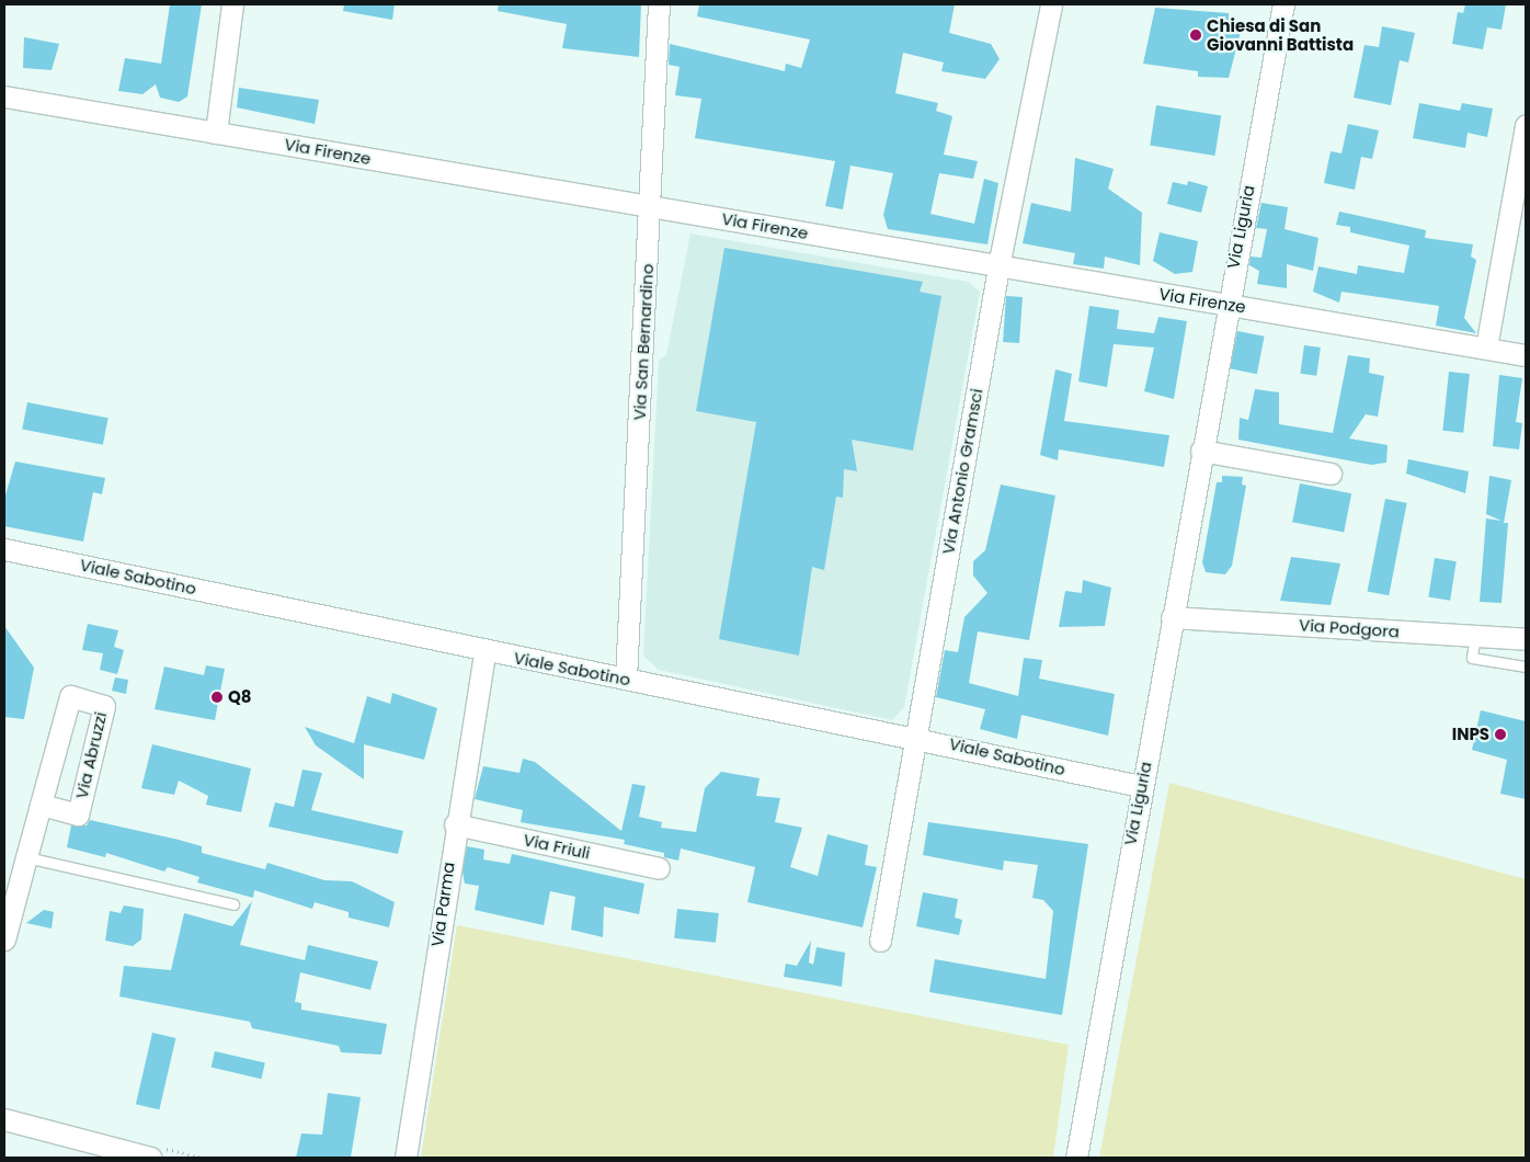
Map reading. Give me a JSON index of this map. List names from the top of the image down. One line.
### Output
{"streets":{"street":["Via Firenze","Via Liguria","Via San Bernardino","Via Antonio Gramsci","Viale Sabotino","Via Podgora","Via Abruzzi","Via Friuli","Via Parma"]},"crossings":[["Via Firenze","Via Liguria"],["Via Firenze","Via San Bernardino"],["Via Firenze","Via Antonio Gramsci"],["Via Liguria","Viale Sabotino"],["Via Liguria","Via Podgora"],["Via San Bernardino","Viale Sabotino"],["Via Antonio Gramsci","Viale Sabotino"],["Viale Sabotino","Via Parma"],["Via Friuli","Via Parma"]],"places":["Chiesa di San Giovanni Battista","Q8","INPS"]}
